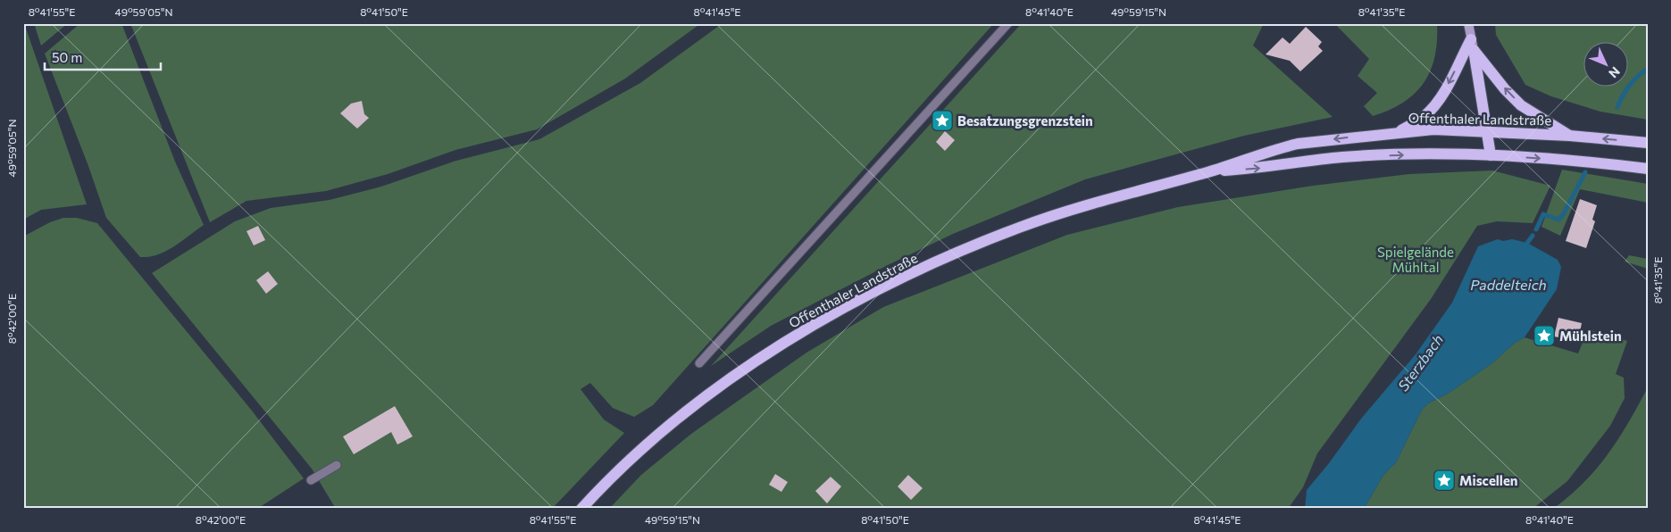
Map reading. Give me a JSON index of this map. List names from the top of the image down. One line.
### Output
{"streets":{"main road":["Offenthaler Landstraße"]},"water":["Paddelteich","Sterzbach"],"parks":["Spielgelände Mühltal"],"places":{"place":["Besatzungsgrenzstein","Mühlstein","Miscellen"]},"scale_bar":"50 m","north":"bottom right","coordinates":["8°41'55\"E","49°59'05\"N","8°41'50\"E","8°41'45\"E","8°41'40\"E","49°59'15\"N","8°41'35\"E","8°42'00\"E"]}
